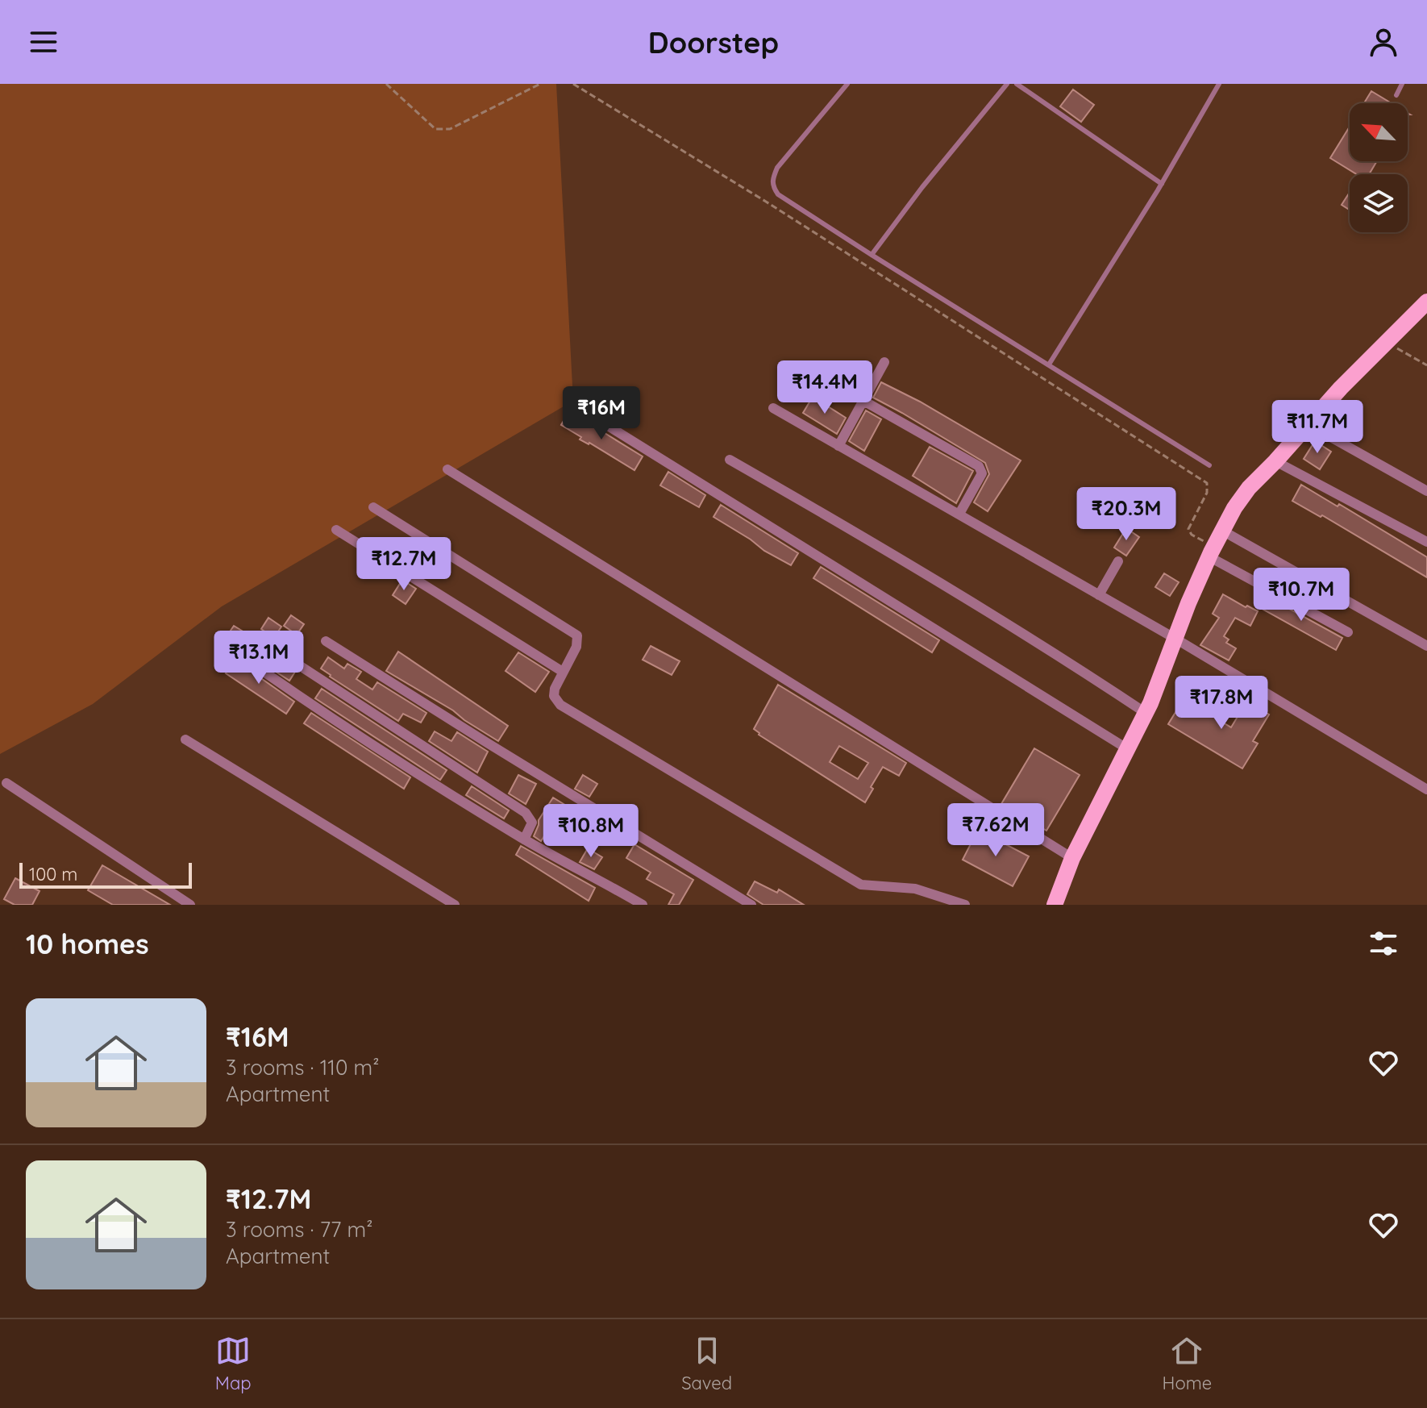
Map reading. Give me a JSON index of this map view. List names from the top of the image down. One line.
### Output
{"scale_bar":"100 m","north":"top left","page":{"header":"Doorstep","price":["₹14.4M","₹16M","₹11.7M","₹20.3M","₹12.7M","₹10.7M","₹13.1M","₹17.8M","₹7.62M","₹10.8M"],"scale":"100 m","heading":"10 homes","list":[{"name":"₹16M","note":"3 rooms · 110 m² · Apartment"},{"name":"₹12.7M","note":"3 rooms · 77 m² · Apartment"}],"tabs":["Map","Saved","Home"]}}
